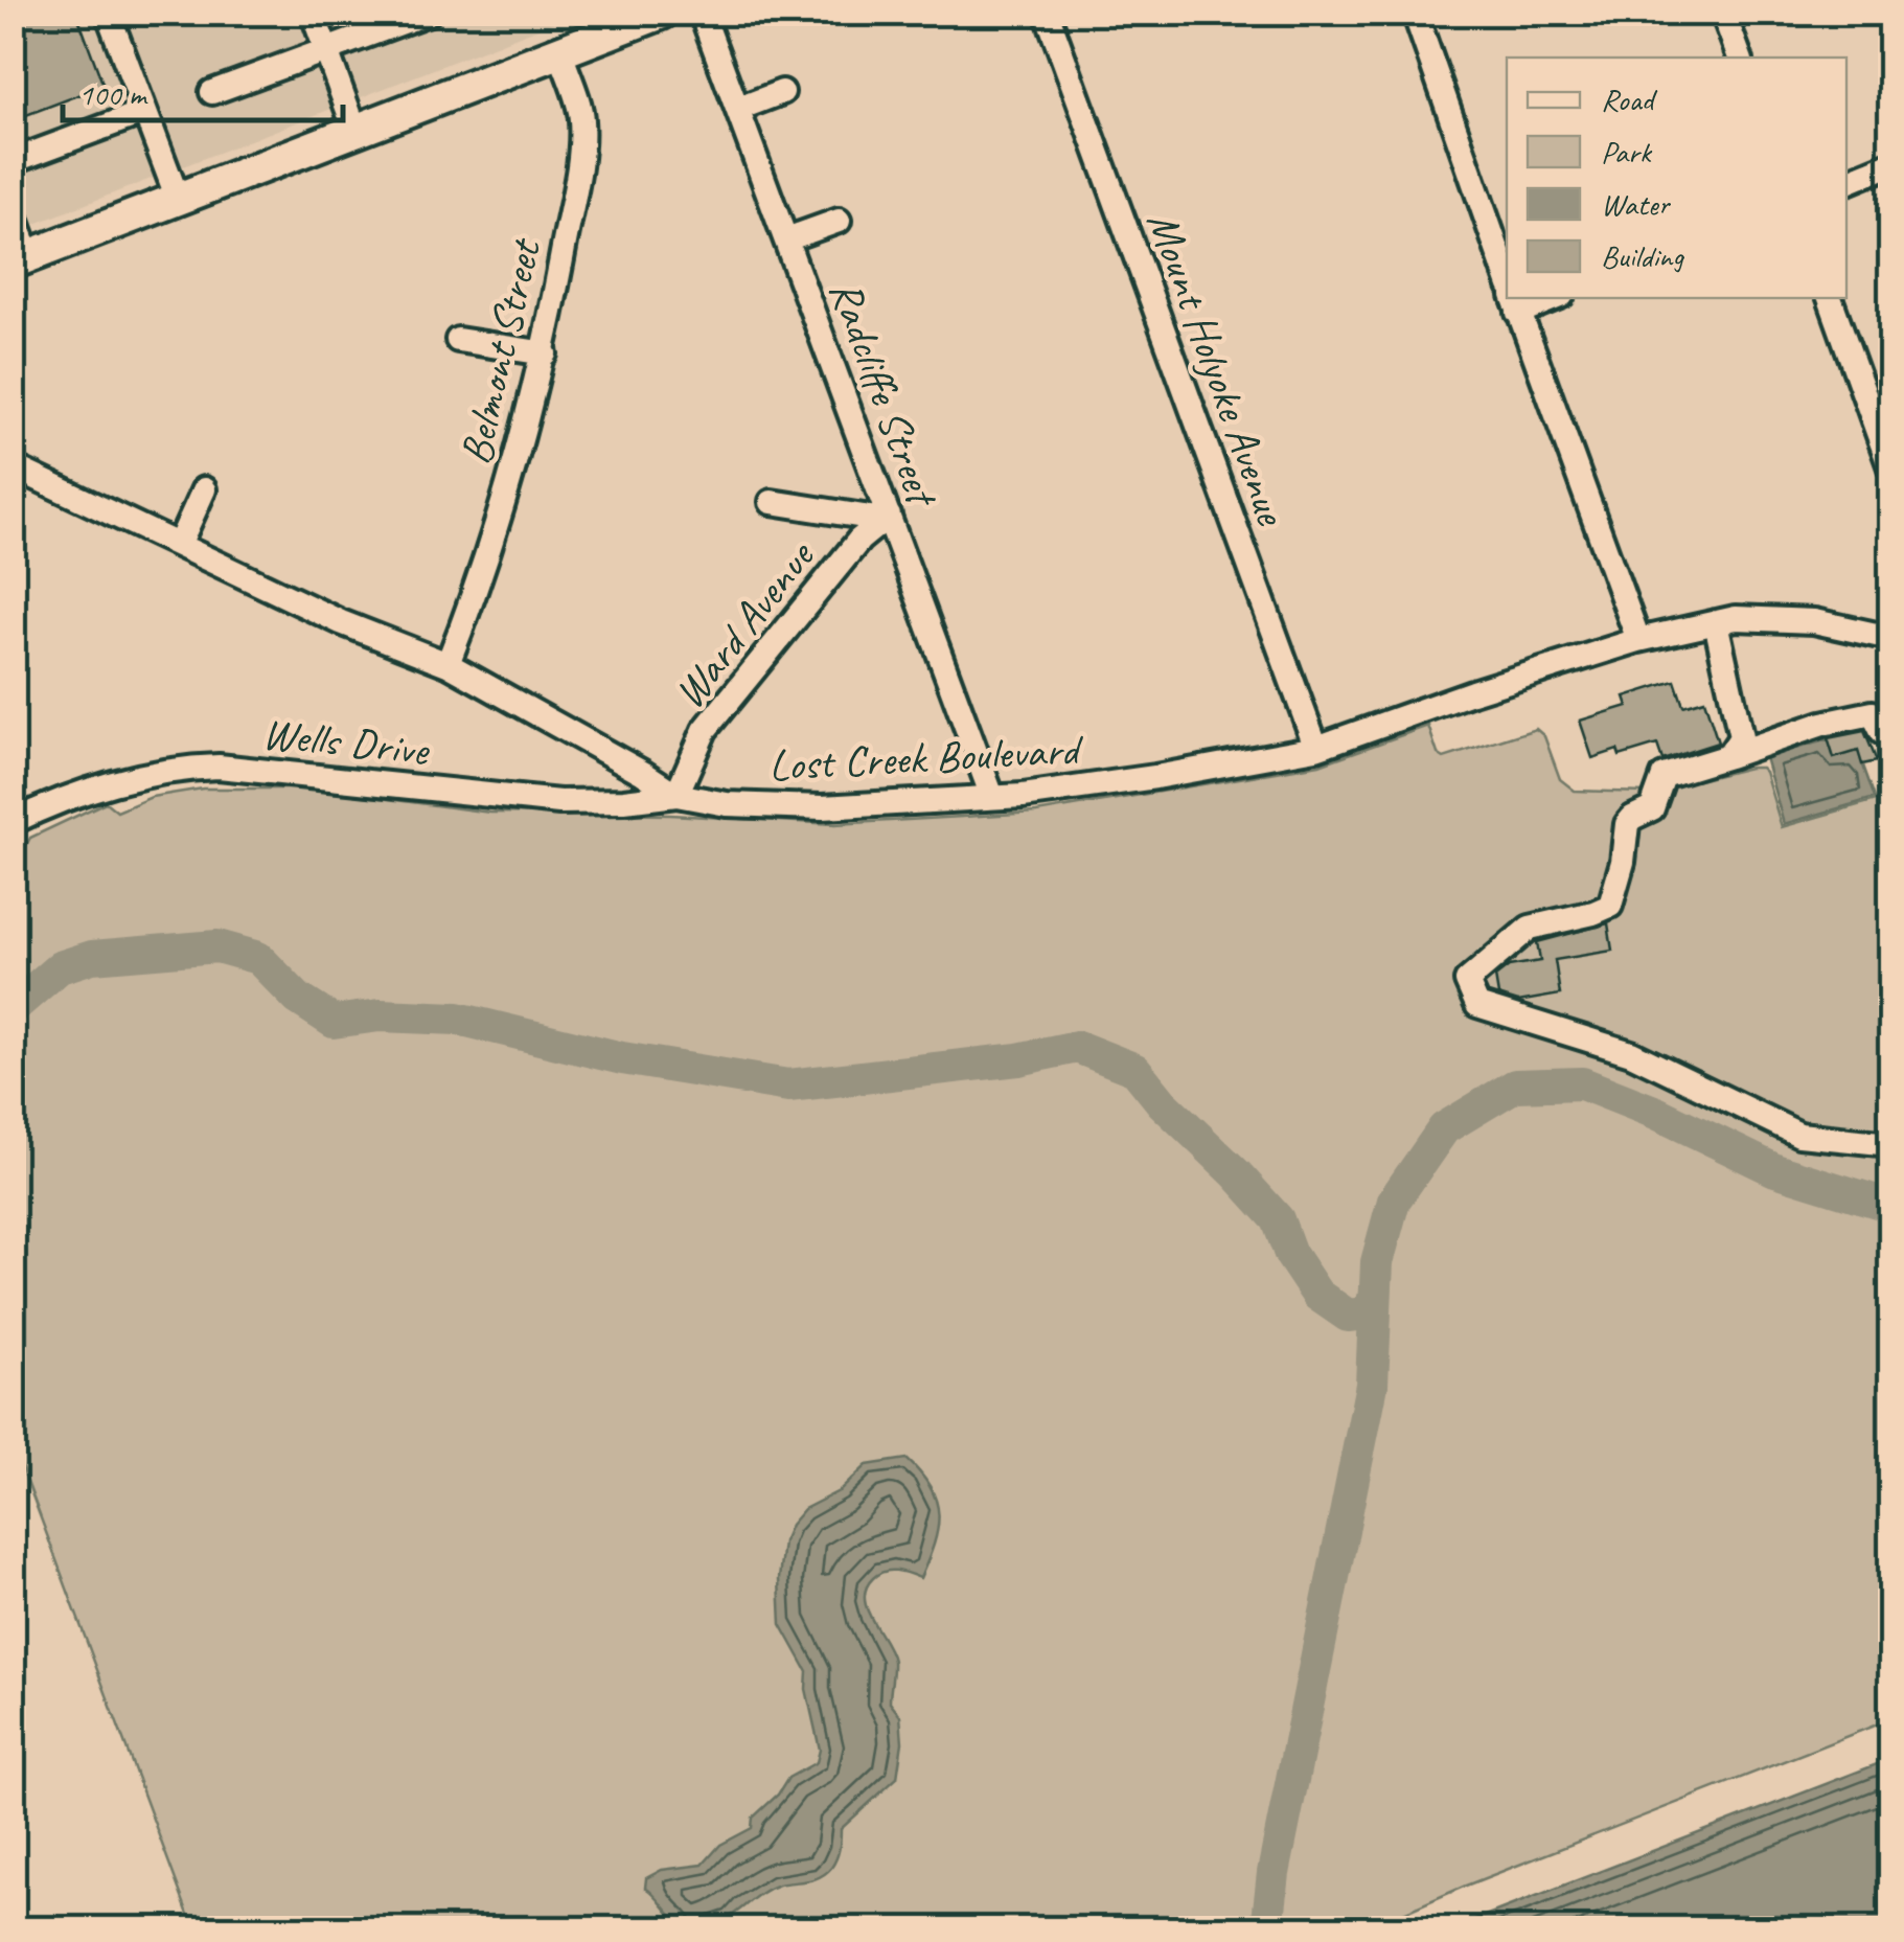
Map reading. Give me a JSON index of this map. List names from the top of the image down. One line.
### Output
{"streets":{"street":["Belmont Street","Mount Holyoke Avenue","Radcliffe Street","Ward Avenue","Wells Drive","Lost Creek Boulevard"]},"crossings":[["Belmont Street","Lost Creek Boulevard"],["Mount Holyoke Avenue","Lost Creek Boulevard"],["Radcliffe Street","Ward Avenue"],["Radcliffe Street","Lost Creek Boulevard"],["Ward Avenue","Wells Drive"],["Ward Avenue","Lost Creek Boulevard"],["Wells Drive","Lost Creek Boulevard"]],"legend":["Road","Park","Water","Building"],"scale_bar":"100 m"}
